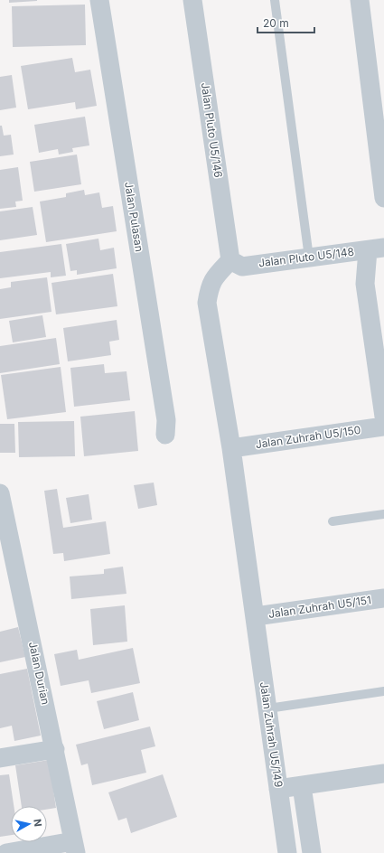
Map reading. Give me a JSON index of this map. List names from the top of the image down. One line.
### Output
{"streets":{"street":["Jalan Pluto U5/146","Jalan Pulasan","Jalan Pluto U5/148","Jalan Zuhrah U5/150","Jalan Zuhrah U5/151","Jalan Durian","Jalan Zuhrah U5/149"]},"crossings":[["Jalan Pluto U5/146","Jalan Pluto U5/148"],["Jalan Pluto U5/146","Jalan Zuhrah U5/149"],["Jalan Pluto U5/148","Jalan Zuhrah U5/149"],["Jalan Zuhrah U5/150","Jalan Zuhrah U5/149"],["Jalan Zuhrah U5/151","Jalan Zuhrah U5/149"]],"scale_bar":"20 m","north":"right"}
